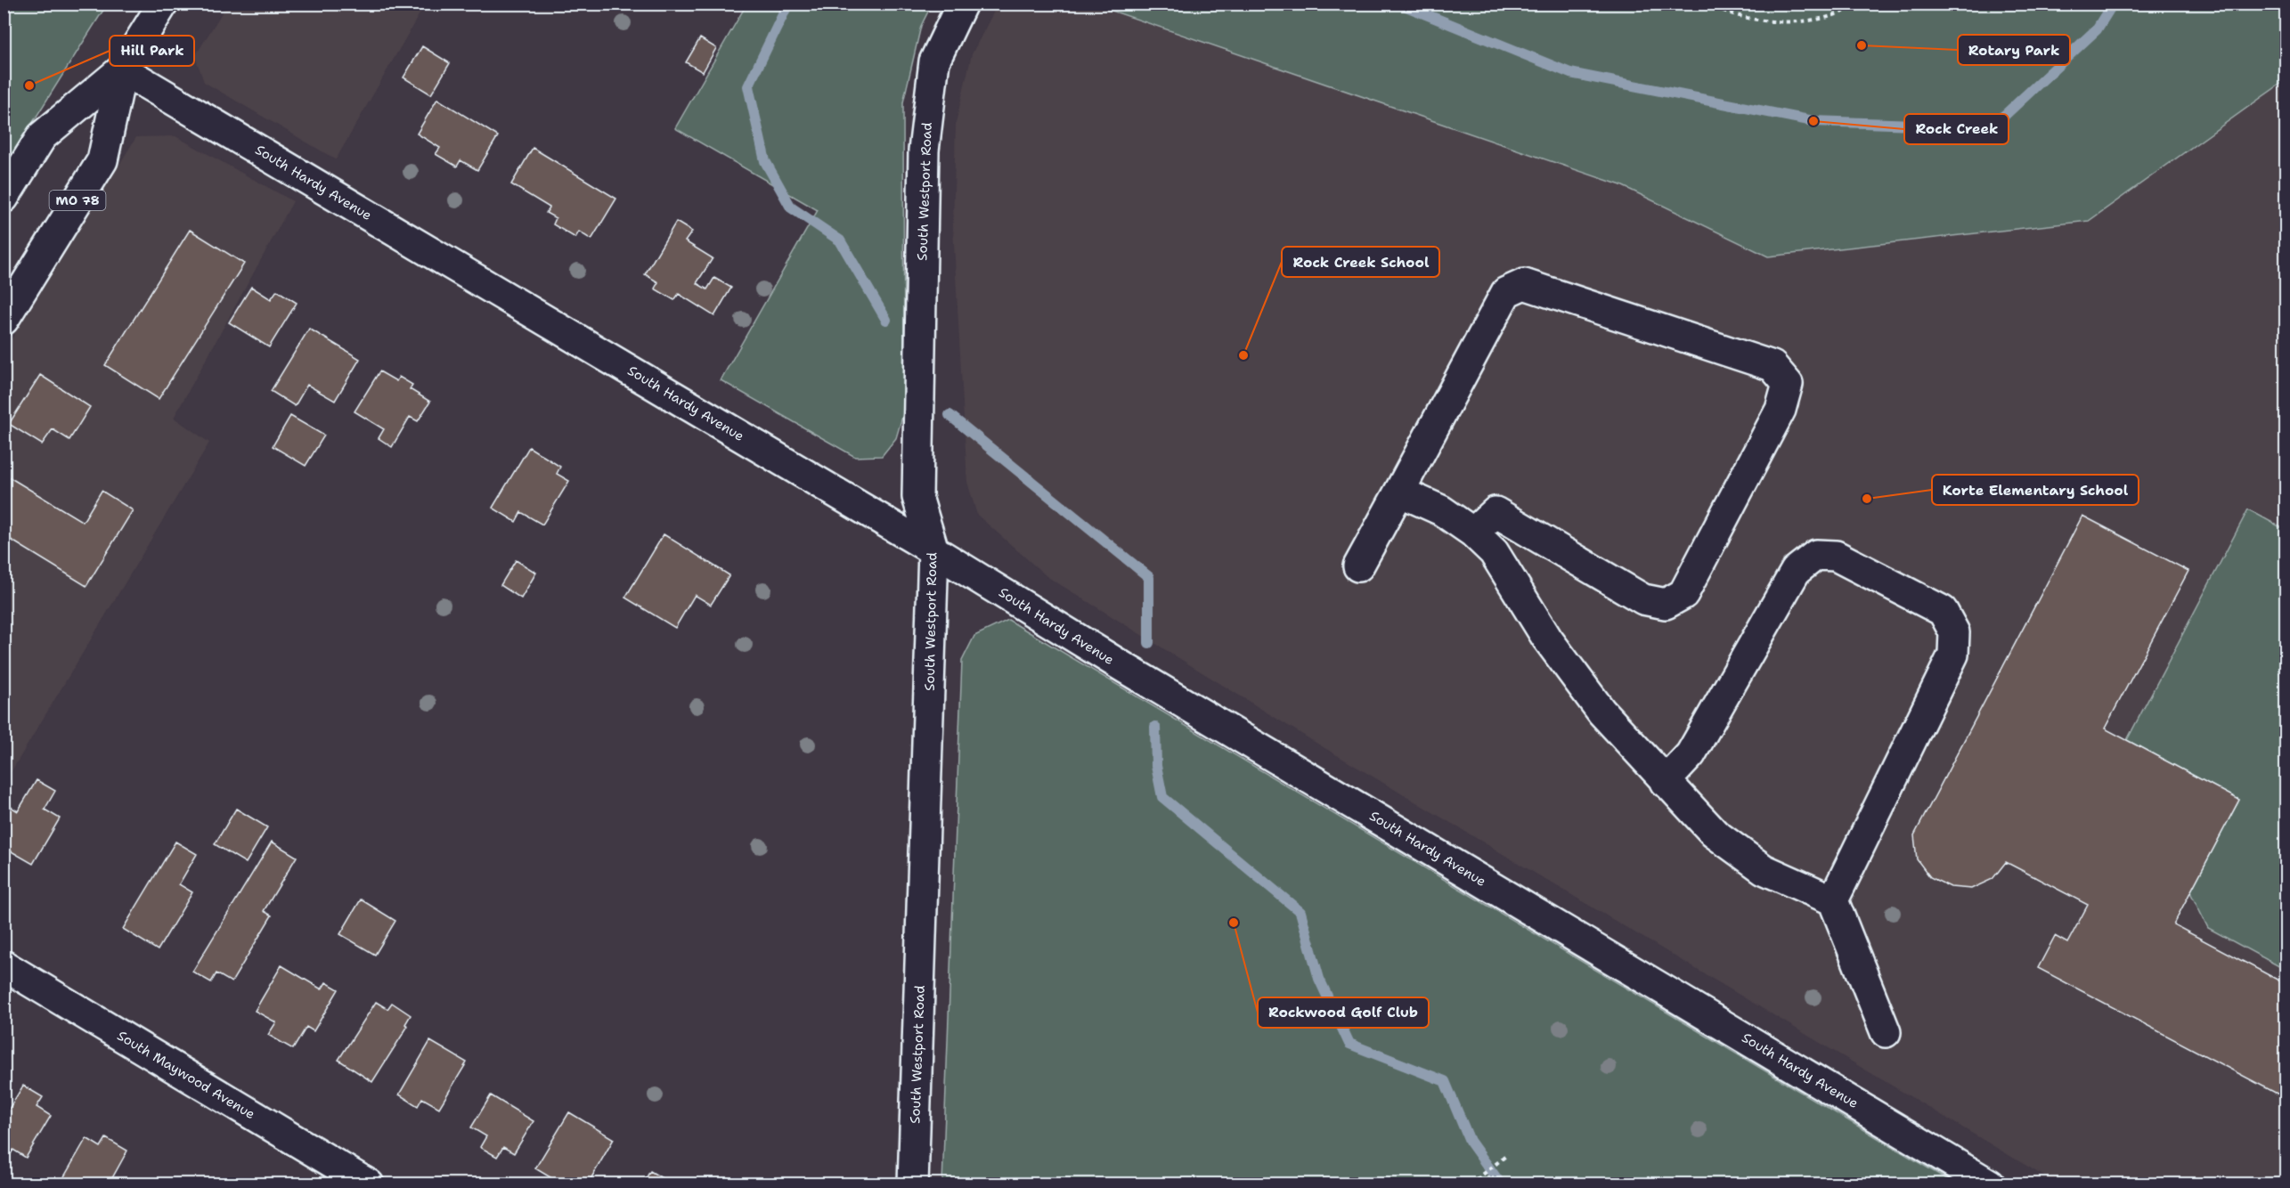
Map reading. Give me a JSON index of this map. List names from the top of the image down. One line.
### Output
{"streets":{"street":["South Hardy Avenue","South Westport Road","MO 78","South Maywood Avenue"]},"crossings":[["South Hardy Avenue","South Westport Road"],["South Hardy Avenue","MO 78"]],"places":["Rotary Park","Hill Park","Rock Creek","Rock Creek School","Korte Elementary School","Rockwood Golf Club"]}
